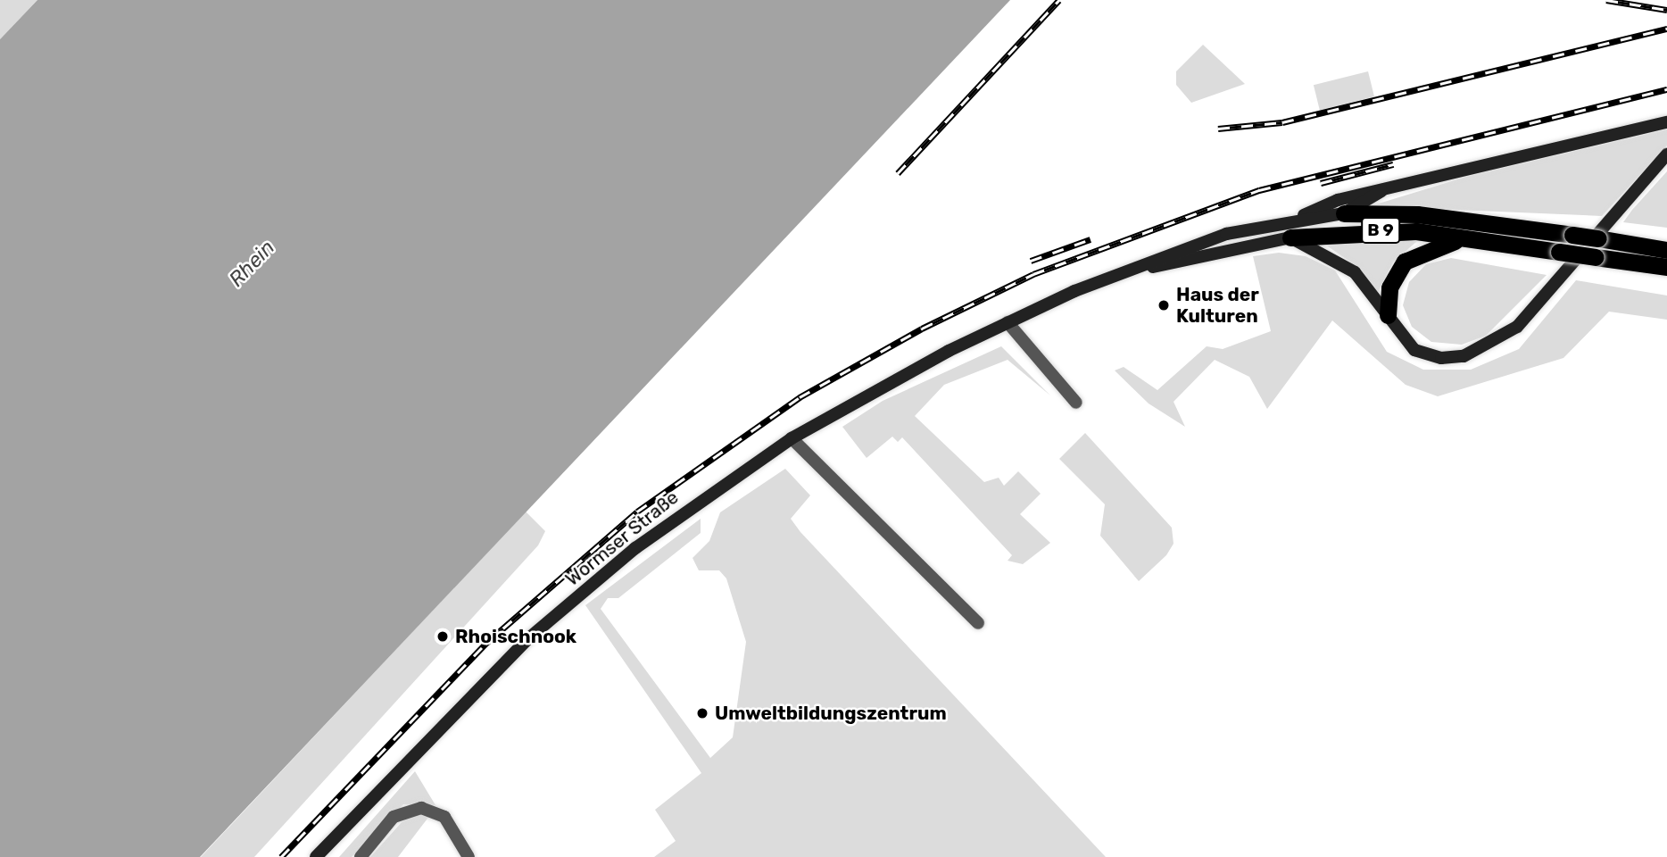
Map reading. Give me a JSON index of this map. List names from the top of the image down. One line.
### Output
{"streets":{"highway":["B 9"],"main road":["Wormser Straße"]},"water":["Rhein"],"places":["Haus der Kulturen","Rhoischnook","Umweltbildungszentrum"]}
